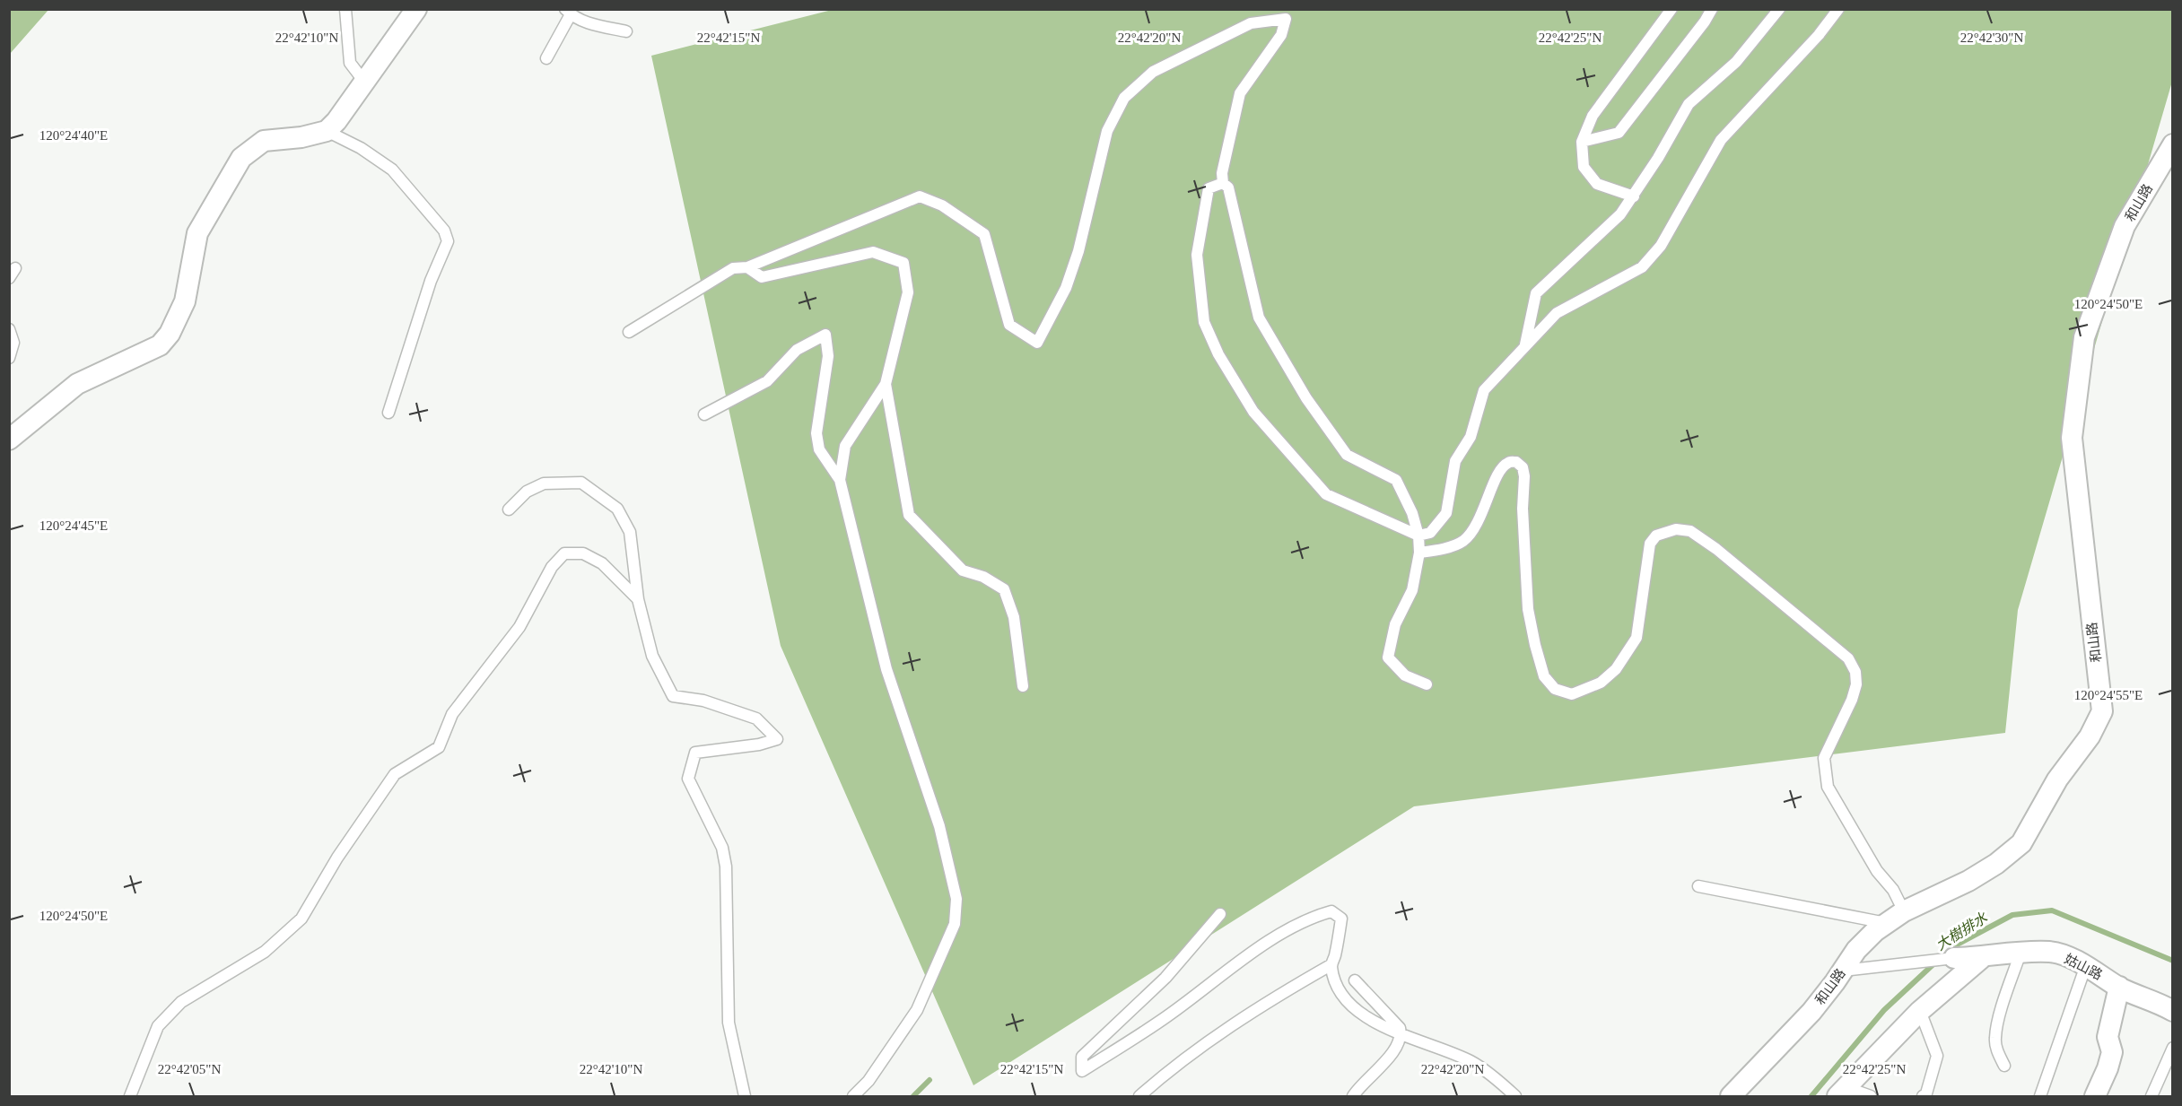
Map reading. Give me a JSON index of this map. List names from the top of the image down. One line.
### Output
{"streets":{"street":["和山路","姑山路"]},"water":["大樹排水"],"coordinates":["22°42'10\"N","22°42'15\"N","22°42'20\"N","22°42'25\"N","22°42'30\"N","120°24'40\"E","120°24'50\"E","120°24'45\"E","120°24'55\"E","22°42'05\"N"]}
